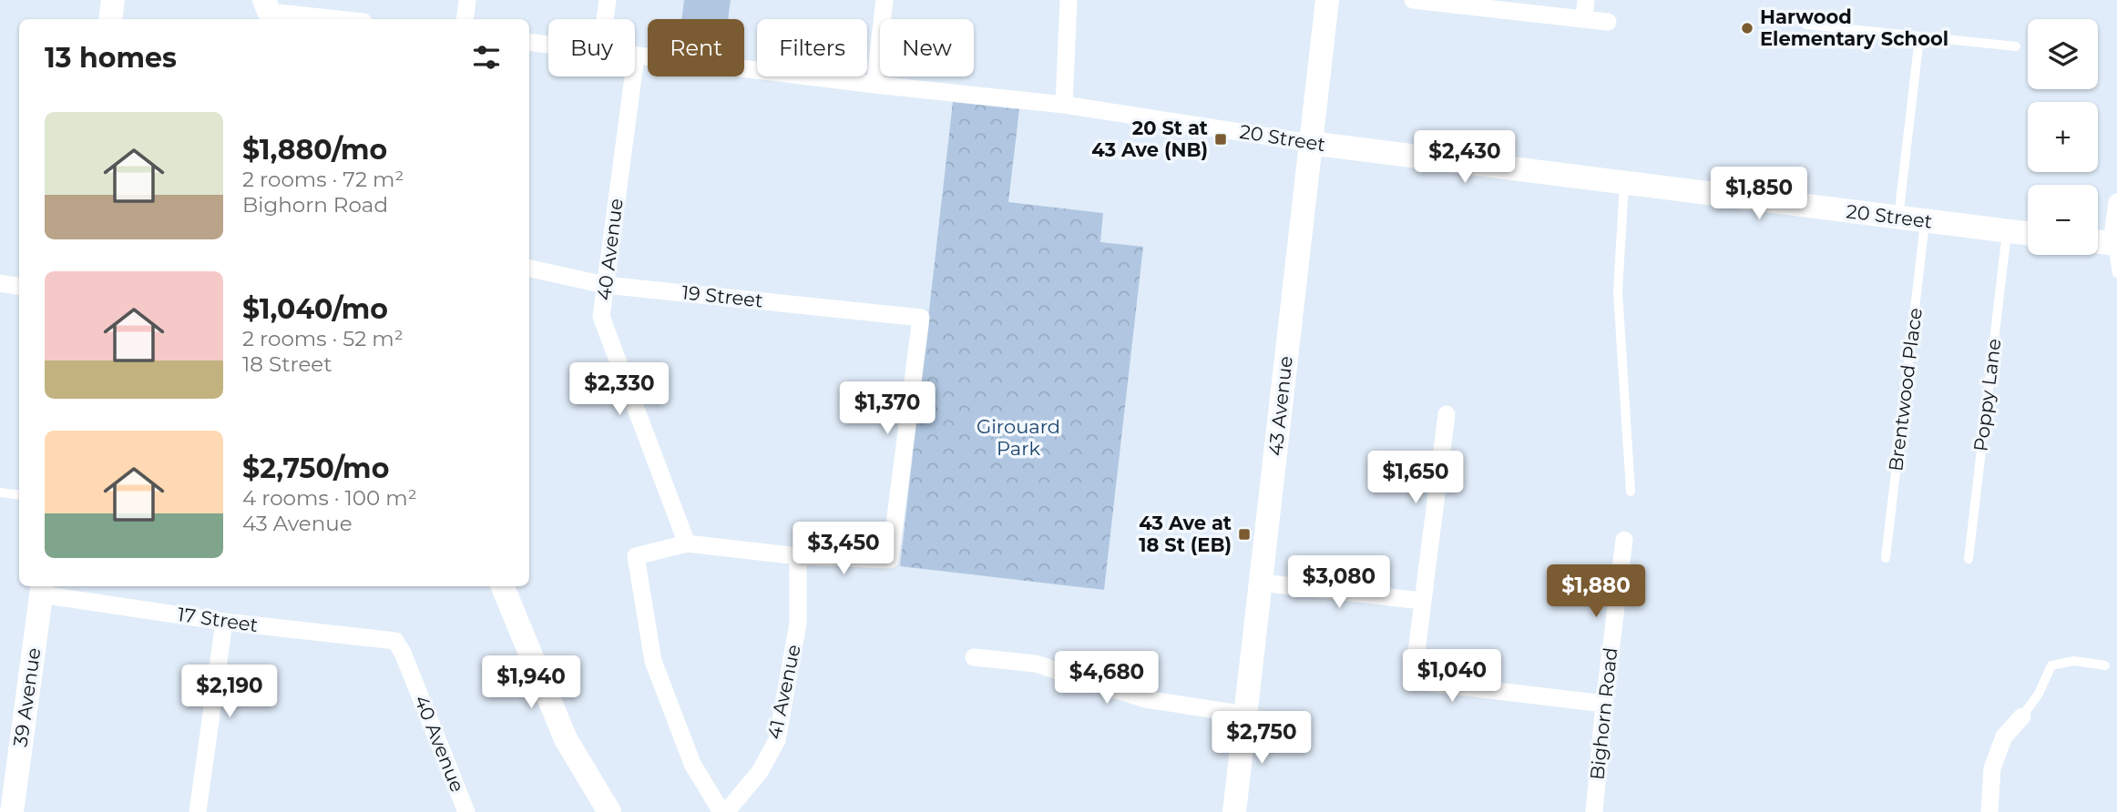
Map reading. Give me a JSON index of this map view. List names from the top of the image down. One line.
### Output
{"streets":{"street":["20 Street","40 Avenue","19 Street","43 Avenue","17 Street","41 Avenue","39 Avenue","Bighorn Road"],"lane":["Brentwood Place","Poppy Lane"]},"crossings":[["20 Street","40 Avenue"],["20 Street","Brentwood Place"],["20 Street","Poppy Lane"],["20 Street","43 Avenue"],["40 Avenue","19 Street"],["40 Avenue","17 Street"],["19 Street","41 Avenue"],["17 Street","39 Avenue"]],"parks":["Girouard Park"],"places":{"other":["Harwood Elementary School"],"transit":["20 St at 43 Ave (NB)","43 Ave at 18 St (EB)"]},"page":{"map_buttons":["+","−"],"chip":["Buy","Rent","Filters","New"],"heading":"13 homes","list":[{"name":"$1,880/mo","note":"2 rooms · 72 m² · Bighorn Road"},{"name":"$1,040/mo","note":"2 rooms · 52 m² · 18 Street"},{"name":"$2,750/mo","note":"4 rooms · 100 m² · 43 Avenue"}],"price":["$2,430","$1,850","$2,330","$1,370","$1,650","$3,450","$3,080","$1,880","$1,040","$4,680","$1,940","$2,190","$2,750"]}}
